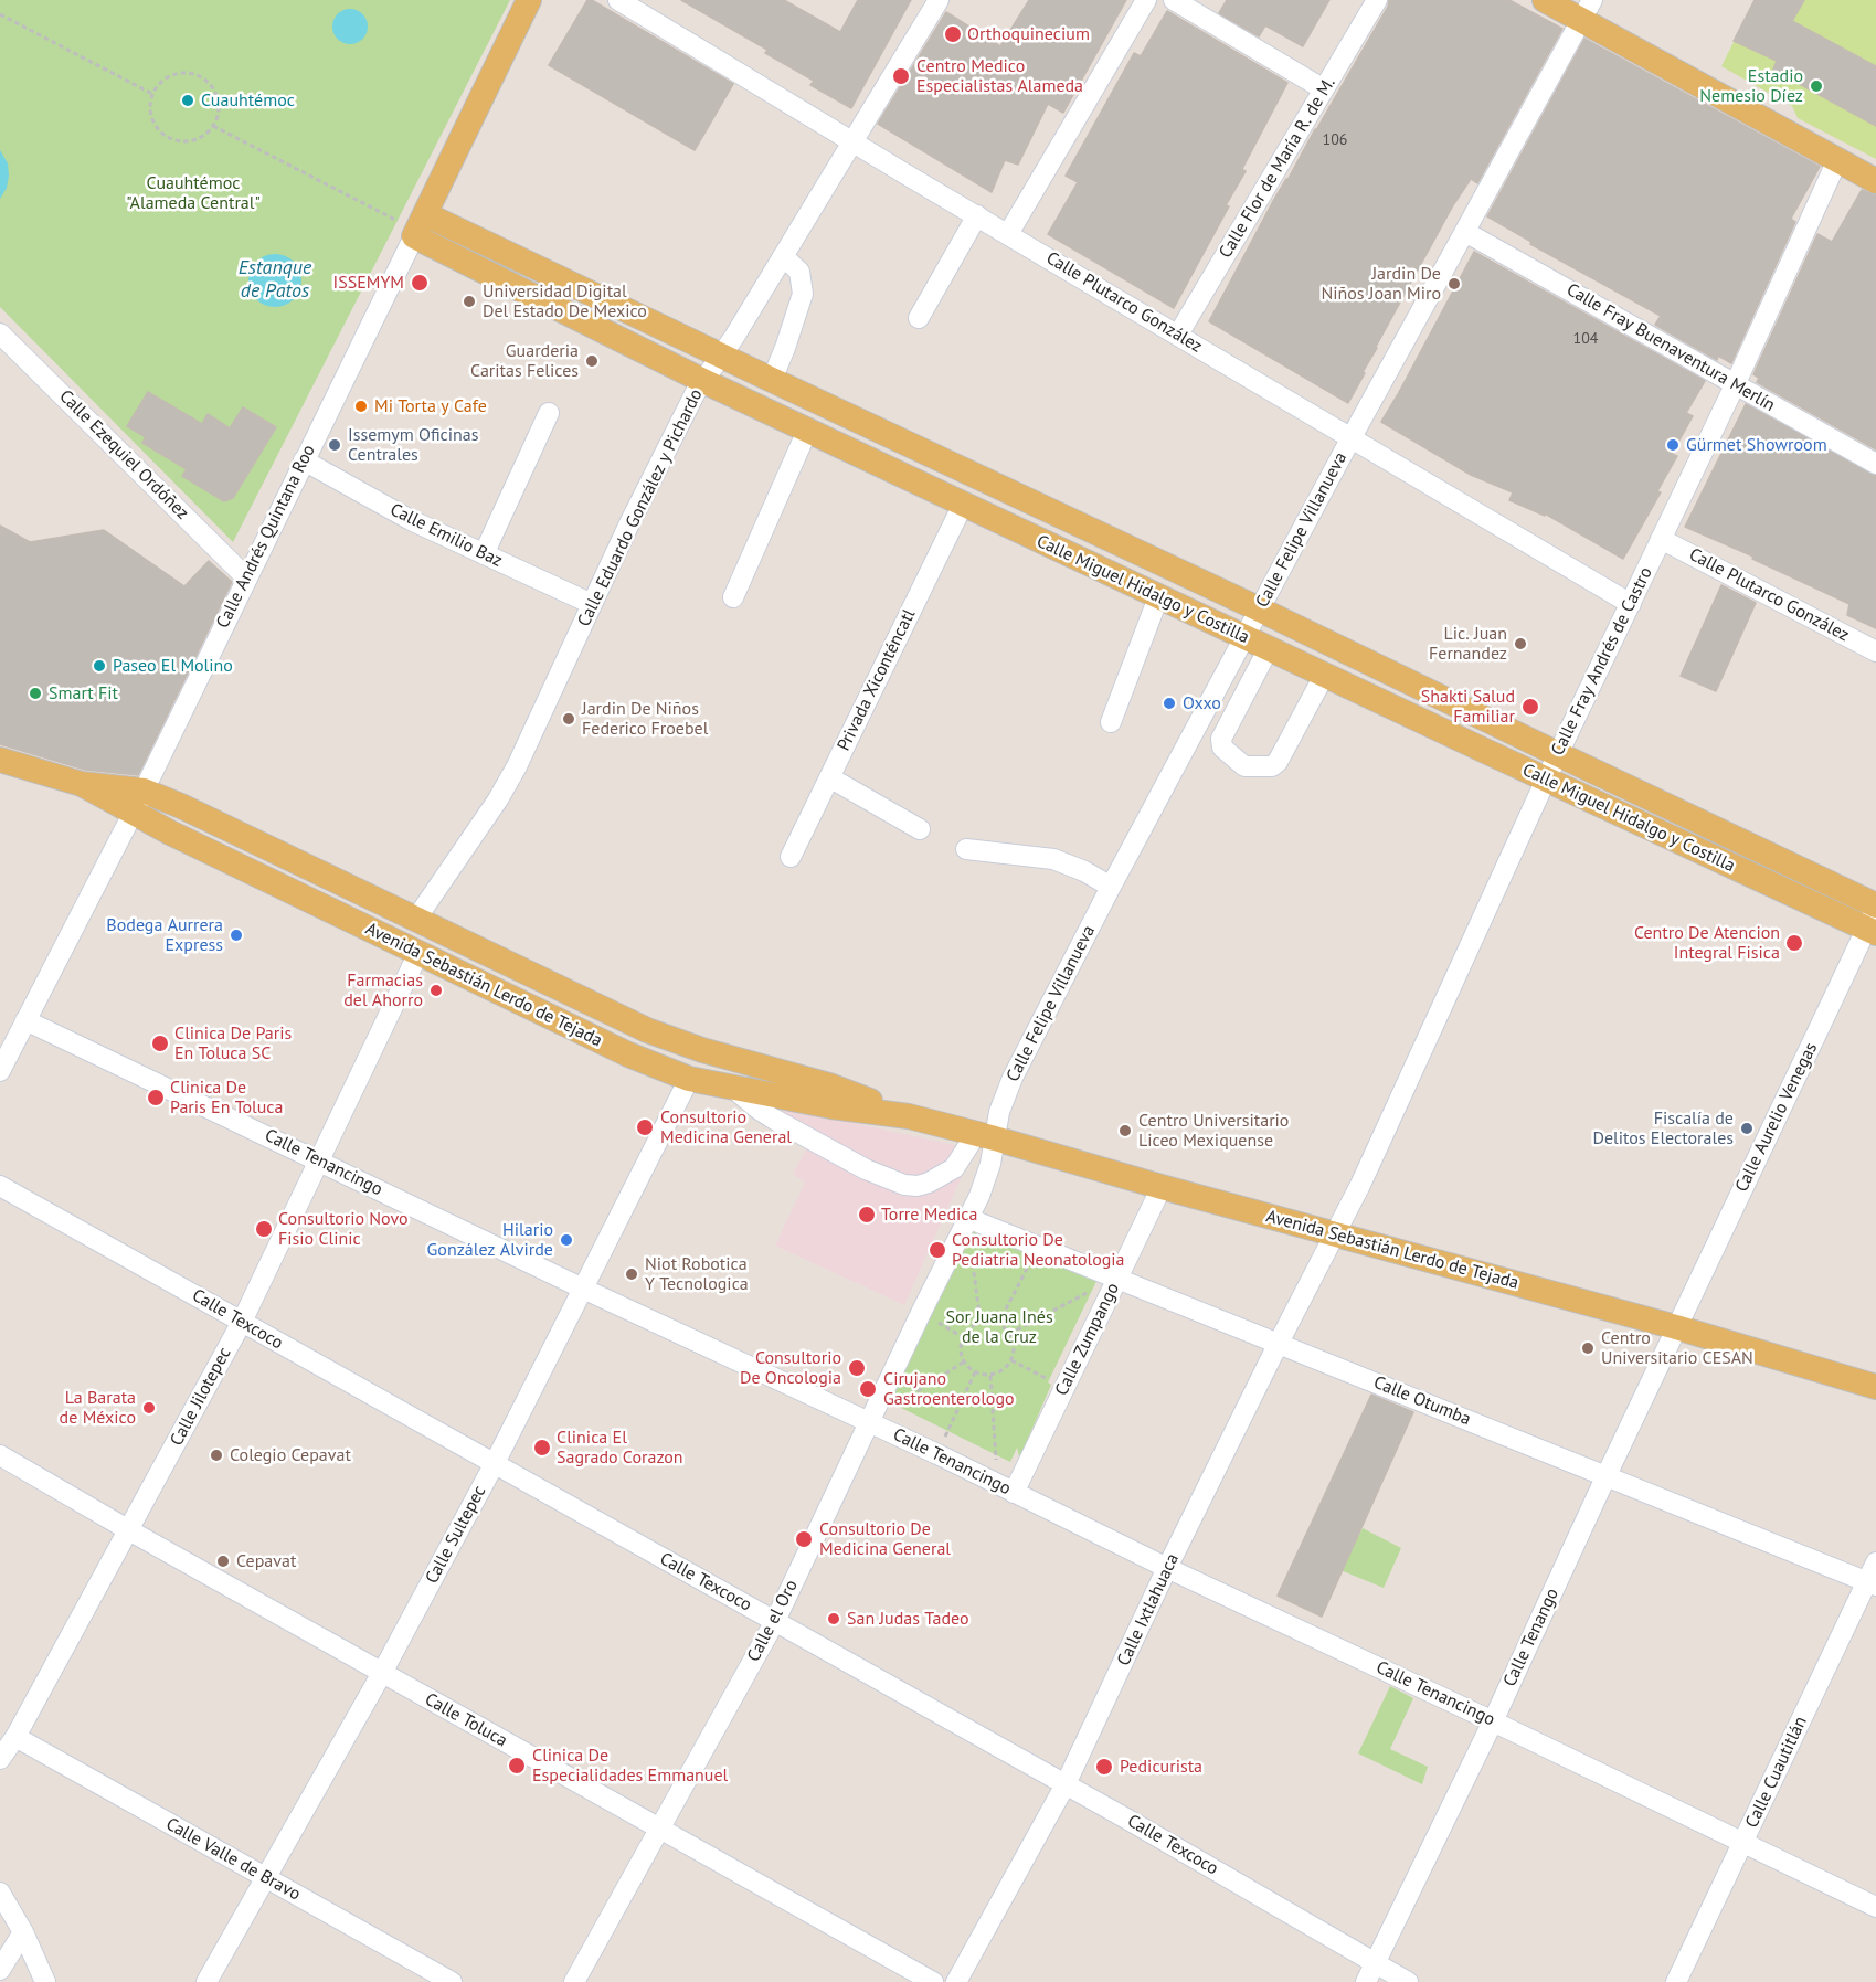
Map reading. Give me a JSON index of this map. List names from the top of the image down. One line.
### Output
{"streets":{"main road":["Calle Andrés Quintana Roo","Calle Miguel Hidalgo y Costilla","Avenida Sebastián Lerdo de Tejada"],"street":["Calle Flor de María R. de M.","Calle Plutarco González","Calle Fray Buenaventura Merlín","Calle Ezequiel Ordóñez","Calle Eduardo González y Pichardo","Calle Felipe Villanueva","Calle Emilio Baz","Calle Fray Andrés de Castro","Privada Xiconténcatl","Calle Aurelio Venegas","Calle Tenancingo","Calle Texcoco","Calle Zumpango","Calle Jilotepec","Calle Otumba","Calle Sultepec","Calle Ixtlahuaca","Calle el Oro","Calle Tenango","Calle Toluca","Calle Cuautitlán","Calle Valle de Bravo"]},"crossings":[["Calle Flor de María R. de M.","Calle Plutarco González"],["Calle Plutarco González","Calle Eduardo González y Pichardo"],["Calle Plutarco González","Calle Felipe Villanueva"],["Calle Plutarco González","Calle Fray Andrés de Castro"],["Calle Fray Buenaventura Merlín","Calle Felipe Villanueva"],["Calle Fray Buenaventura Merlín","Calle Fray Andrés de Castro"],["Calle Ezequiel Ordóñez","Calle Andrés Quintana Roo"],["Calle Eduardo González y Pichardo","Calle Emilio Baz"],["Calle Eduardo González y Pichardo","Calle Miguel Hidalgo y Costilla"],["Calle Eduardo González y Pichardo","Avenida Sebastián Lerdo de Tejada"],["Calle Felipe Villanueva","Calle Miguel Hidalgo y Costilla"],["Calle Felipe Villanueva","Avenida Sebastián Lerdo de Tejada"],["Calle Felipe Villanueva","Calle el Oro"],["Calle Emilio Baz","Calle Andrés Quintana Roo"],["Calle Andrés Quintana Roo","Calle Miguel Hidalgo y Costilla"],["Calle Andrés Quintana Roo","Avenida Sebastián Lerdo de Tejada"],["Calle Andrés Quintana Roo","Calle Tenancingo"],["Calle Miguel Hidalgo y Costilla","Calle Fray Andrés de Castro"],["Calle Miguel Hidalgo y Costilla","Privada Xiconténcatl"],["Calle Miguel Hidalgo y Costilla","Calle Aurelio Venegas"],["Calle Fray Andrés de Castro","Avenida Sebastián Lerdo de Tejada"],["Calle Fray Andrés de Castro","Calle Ixtlahuaca"],["Avenida Sebastián Lerdo de Tejada","Calle Aurelio Venegas"],["Avenida Sebastián Lerdo de Tejada","Calle Zumpango"],["Avenida Sebastián Lerdo de Tejada","Calle Jilotepec"],["Avenida Sebastián Lerdo de Tejada","Calle Sultepec"],["Avenida Sebastián Lerdo de Tejada","Calle Ixtlahuaca"],["Avenida Sebastián Lerdo de Tejada","Calle el Oro"],["Avenida Sebastián Lerdo de Tejada","Calle Tenango"],["Calle Aurelio Venegas","Calle Tenango"],["Calle Tenancingo","Calle Zumpango"],["Calle Tenancingo","Calle Jilotepec"],["Calle Tenancingo","Calle Sultepec"],["Calle Tenancingo","Calle Ixtlahuaca"],["Calle Tenancingo","Calle el Oro"],["Calle Tenancingo","Calle Tenango"],["Calle Tenancingo","Calle Cuautitlán"],["Calle Texcoco","Calle Jilotepec"],["Calle Texcoco","Calle Sultepec"],["Calle Texcoco","Calle Ixtlahuaca"],["Calle Texcoco","Calle el Oro"],["Calle Texcoco","Calle Tenango"],["Calle Zumpango","Calle Otumba"],["Calle Jilotepec","Calle Toluca"],["Calle Jilotepec","Calle Valle de Bravo"],["Calle Otumba","Calle Ixtlahuaca"],["Calle Otumba","Calle el Oro"],["Calle Otumba","Calle Tenango"],["Calle Otumba","Calle Cuautitlán"],["Calle Sultepec","Calle Toluca"],["Calle Sultepec","Calle Valle de Bravo"],["Calle el Oro","Calle Toluca"]],"water":["Estanque de Patos"],"parks":["Cuauhtémoc \"Alameda Central\"","Sor Juana Inés de la Cruz"],"places":["Orthoquinecium","Centro Medico Especialistas Alameda","Estadio Nemesio Díez","Cuauhtémoc","ISSEMYM","Jardin De Niños Joan Miro","Universidad Digital Del Estado De Mexico","Guarderia Caritas Felices","Mi Torta y Cafe","Issemym Oficinas Centrales","Gürmet Showroom","Lic. Juan Fernandez","Paseo El Molino","Smart Fit","Oxxo","Shakti Salud Familiar","Jardin De Niños Federico Froebel","Bodega Aurrera Express","Centro De Atencion Integral Fisica","Farmacias del Ahorro","Clinica De Paris En Toluca SC","Clinica De Paris En Toluca","Consultorio Medicina General","Fiscalía de Delitos Electorales","Centro Universitario Liceo Mexiquense","Torre Medica","Consultorio Novo Fisio Clinic","Hilario González Alvirde","Consultorio De Pediatria Neonatologia","Niot Robotica Y Tecnologica","Centro Universitario CESAN","Consultorio De Oncologia","Cirujano Gastroenterologo","La Barata de México","Clinica El Sagrado Corazon","Colegio Cepavat","Consultorio De Medicina General","Cepavat","San Judas Tadeo","Clinica De Especialidades Emmanuel","Pedicurista"],"house_numbers":["106","104"]}
